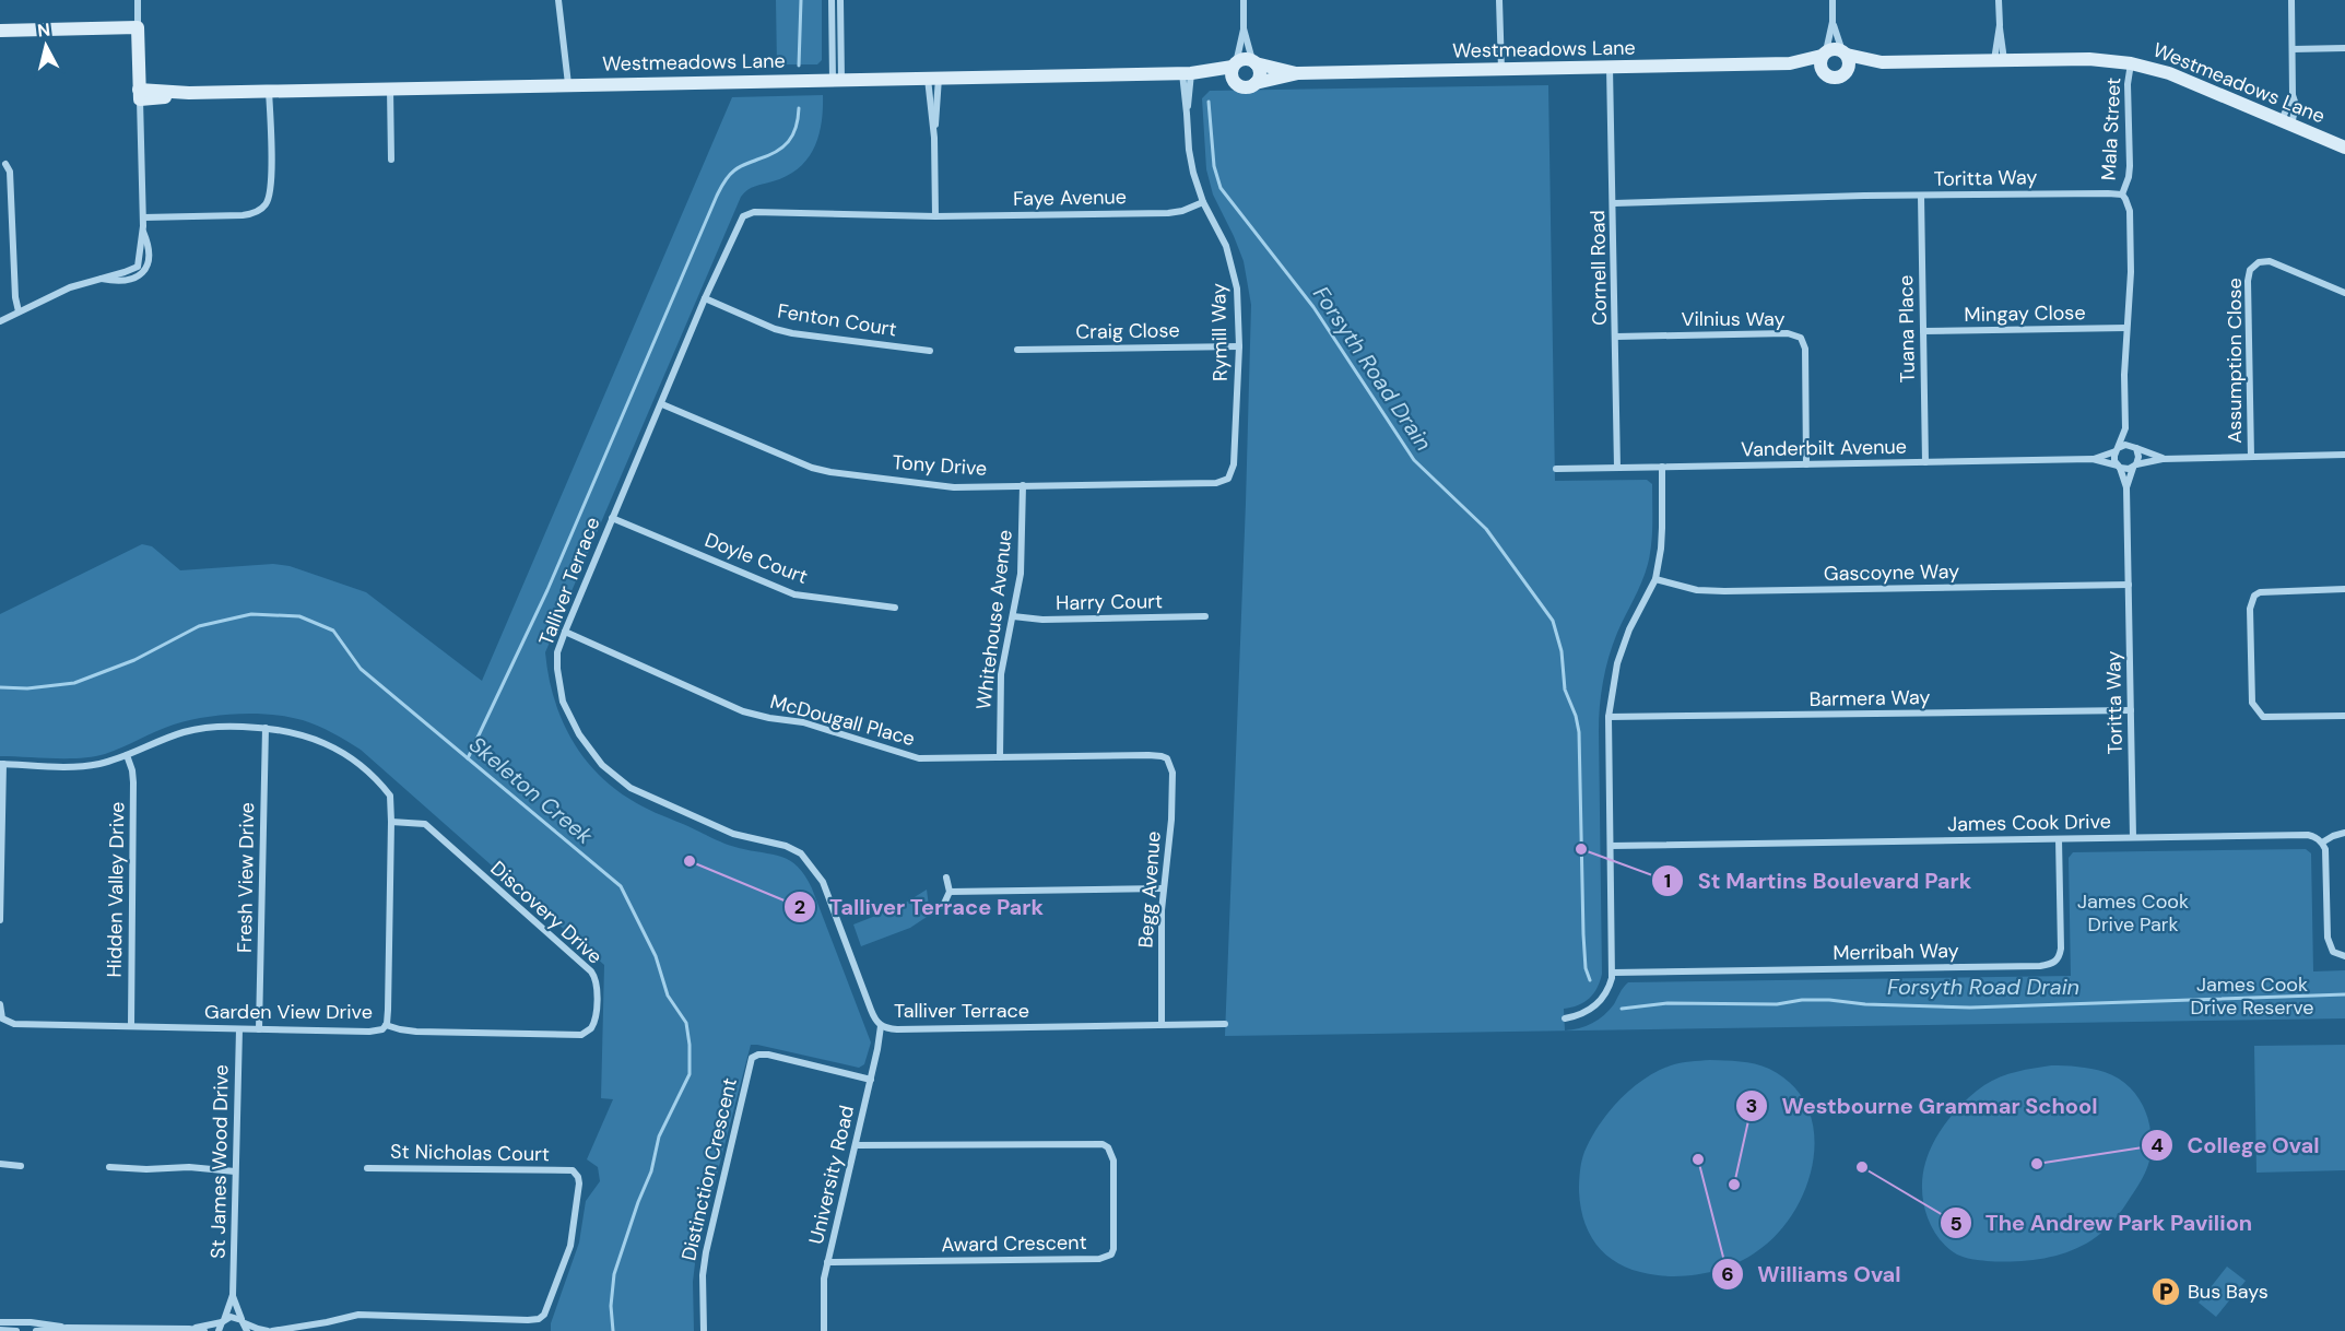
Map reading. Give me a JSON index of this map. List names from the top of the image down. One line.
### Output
{"streets":{"street":["Westmeadows Lane","Mala Street","Toritta Way","Faye Avenue","Cornell Road","Mingay Close","Vilnius Way","Fenton Court","Tuana Place","Craig Close","Rymill Way","Assumption Close","Vanderbilt Avenue","Tony Drive","Doyle Court","Gascoyne Way","Talliver Terrace","Harry Court","Whitehouse Avenue","Barmera Way","McDougall Place","James Cook Drive","Fresh View Drive","Hidden Valley Drive","Begg Avenue","Discovery Drive","Merribah Way","Garden View Drive","St Nicholas Court","St James Wood Drive","Distinction Crescent","University Road","Award Crescent"]},"crossings":[["Westmeadows Lane","Mala Street"],["Westmeadows Lane","Cornell Road"],["Westmeadows Lane","Rymill Way"],["Mala Street","Toritta Way"],["Toritta Way","Cornell Road"],["Toritta Way","Tuana Place"],["Toritta Way","Vanderbilt Avenue"],["Toritta Way","Gascoyne Way"],["Toritta Way","Barmera Way"],["Toritta Way","James Cook Drive"],["Faye Avenue","Rymill Way"],["Faye Avenue","Talliver Terrace"],["Cornell Road","Vilnius Way"],["Cornell Road","Vanderbilt Avenue"],["Mingay Close","Tuana Place"],["Vilnius Way","Vanderbilt Avenue"],["Fenton Court","Talliver Terrace"],["Tuana Place","Vanderbilt Avenue"],["Craig Close","Rymill Way"],["Rymill Way","Tony Drive"],["Tony Drive","Talliver Terrace"],["Tony Drive","Whitehouse Avenue"],["Doyle Court","Talliver Terrace"],["Talliver Terrace","McDougall Place"],["Talliver Terrace","Begg Avenue"],["Talliver Terrace","University Road"],["Harry Court","Whitehouse Avenue"],["Whitehouse Avenue","McDougall Place"],["McDougall Place","Begg Avenue"],["James Cook Drive","Merribah Way"],["Fresh View Drive","Garden View Drive"],["Hidden Valley Drive","Garden View Drive"],["Discovery Drive","Garden View Drive"],["Garden View Drive","St James Wood Drive"],["Distinction Crescent","University Road"],["University Road","Award Crescent"]],"water":["Forsyth Road Drain","Skeleton Creek"],"parks":["James Cook Drive Park","James Cook Drive Reserve"],"places":{"other":["St Martins Boulevard Park","Talliver Terrace Park","Williams Oval","College Oval","The Andrew Park Pavilion","Westbourne Grammar School"],"parking":["Bus Bays"]},"north":"top"}
